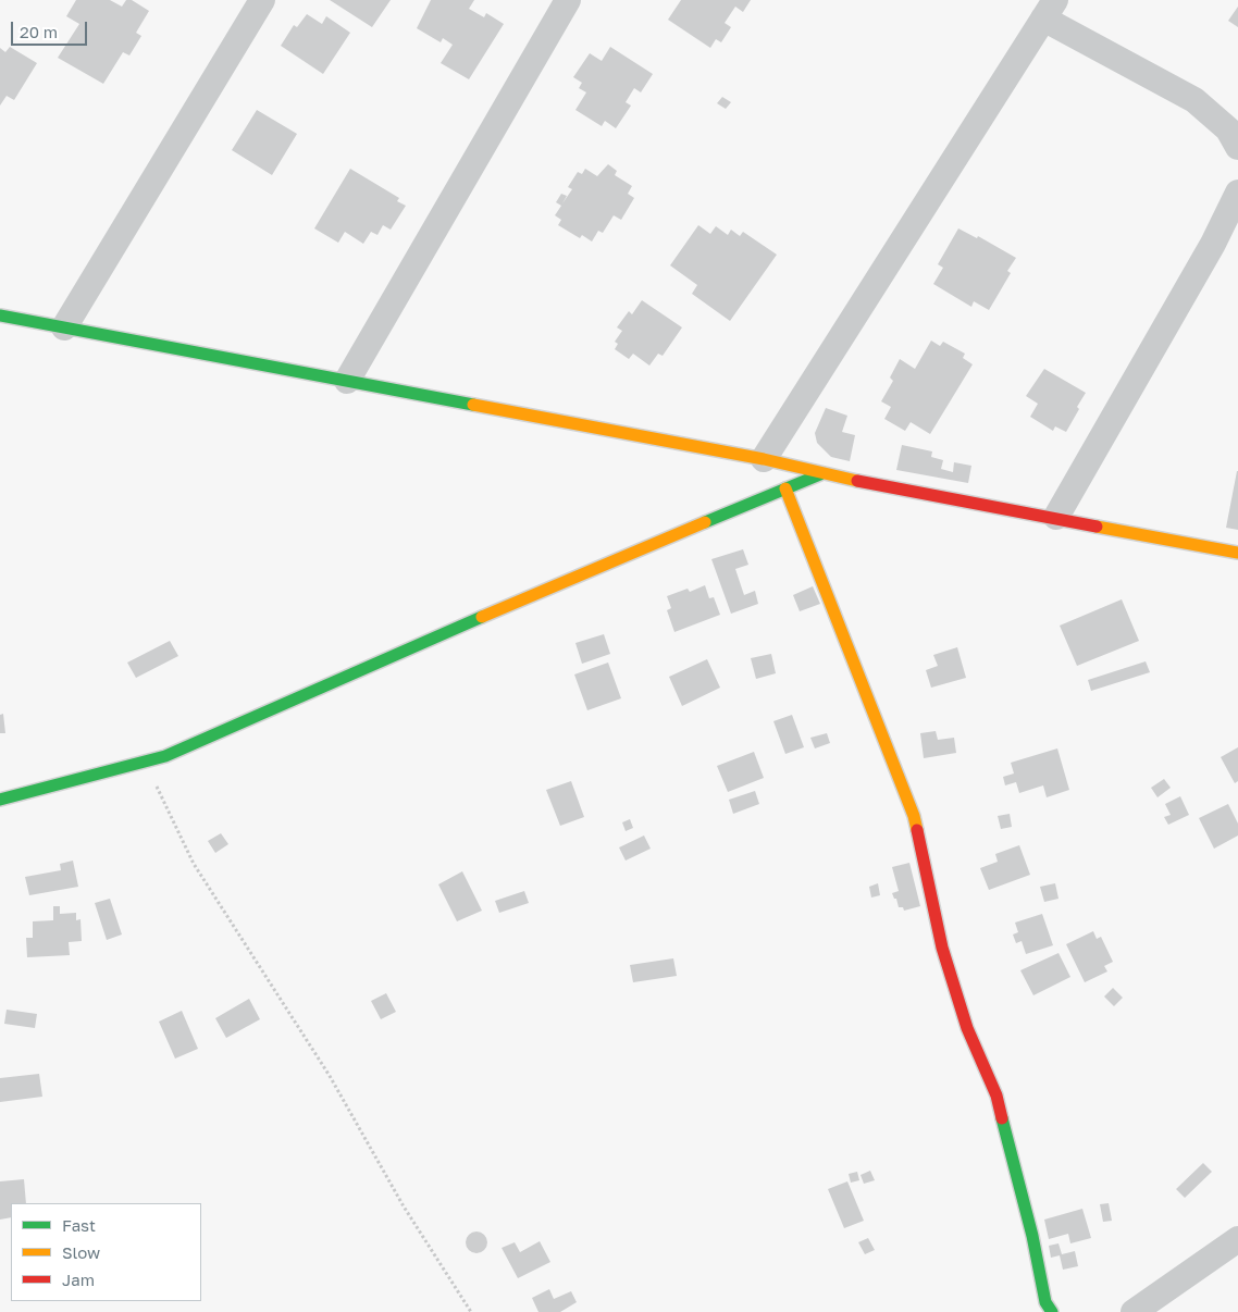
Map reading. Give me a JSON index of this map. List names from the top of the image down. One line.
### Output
{"legend":["Fast","Slow","Jam"],"scale_bar":"20 m"}
